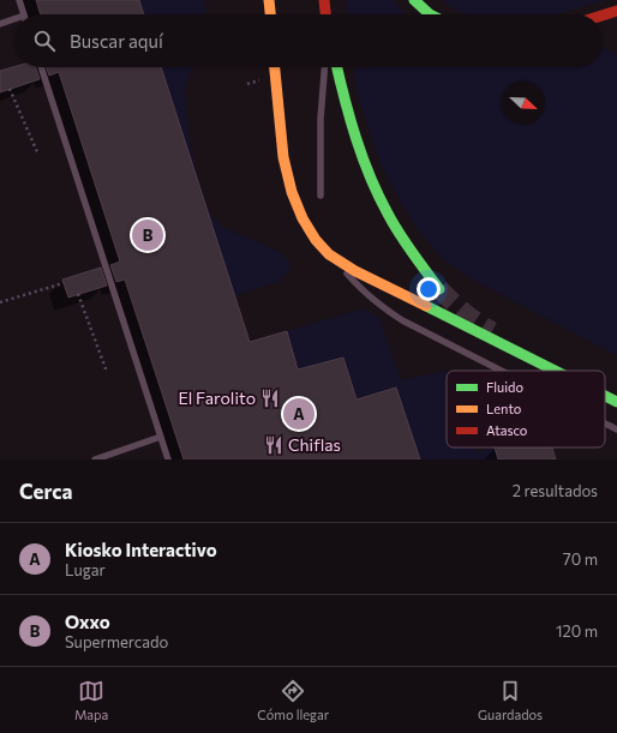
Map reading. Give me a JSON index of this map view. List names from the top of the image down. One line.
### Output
{"places":{"restaurant":["El Farolito","Chiflas"]},"legend":["Fluido","Lento","Atasco"],"north":"bottom right","page":{"search":"Buscar aquí","pins":["B","A"],"heading":["Cerca","2 resultados"],"list":[{"mark":"A","name":"Kiosko Interactivo","note":"Lugar","value":"70 m"},{"mark":"B","name":"Oxxo","note":"Supermercado","value":"120 m"}],"nav":["Mapa","Cómo llegar","Guardados"]}}
